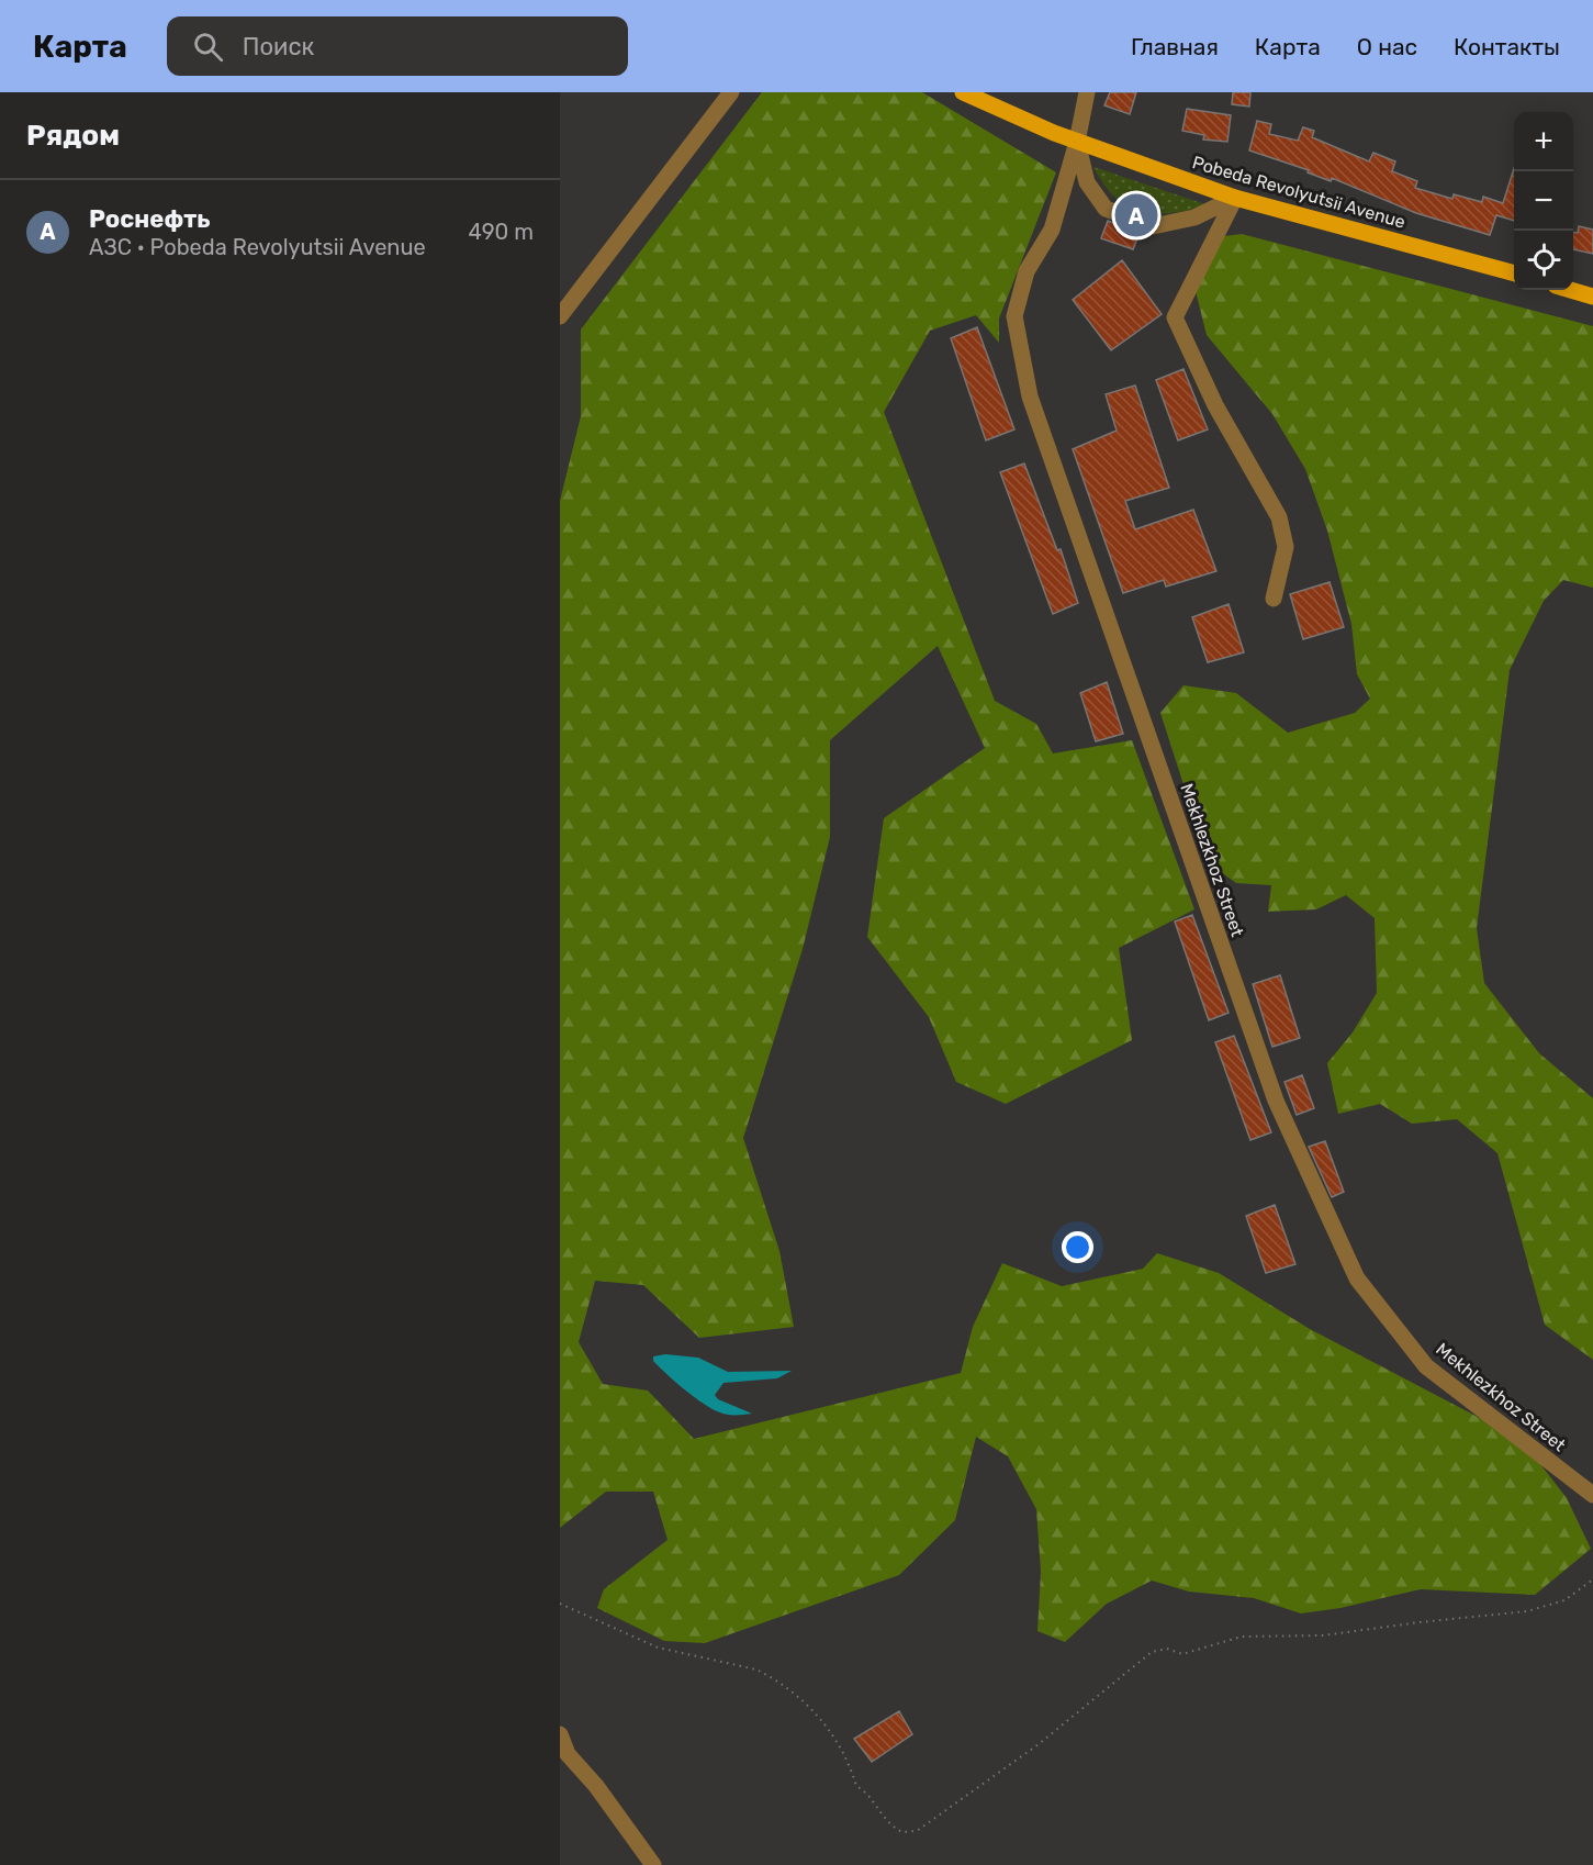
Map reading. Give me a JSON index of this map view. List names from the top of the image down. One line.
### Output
{"streets":{"main road":["Pobeda Revolyutsii Avenue"],"street":["Mekhlezkhoz Street"]},"crossings":[["Pobeda Revolyutsii Avenue","Mekhlezkhoz Street"]],"page":{"header":"Карта","search":"Поиск","nav":["Главная","Карта","О нас","Контакты"],"heading":"Рядом","map_buttons":["+","−"],"list":[{"mark":"A","name":"Роснефть","note":"АЗС · Pobeda Revolyutsii Avenue","value":"490 m"}],"pins":"A"}}
